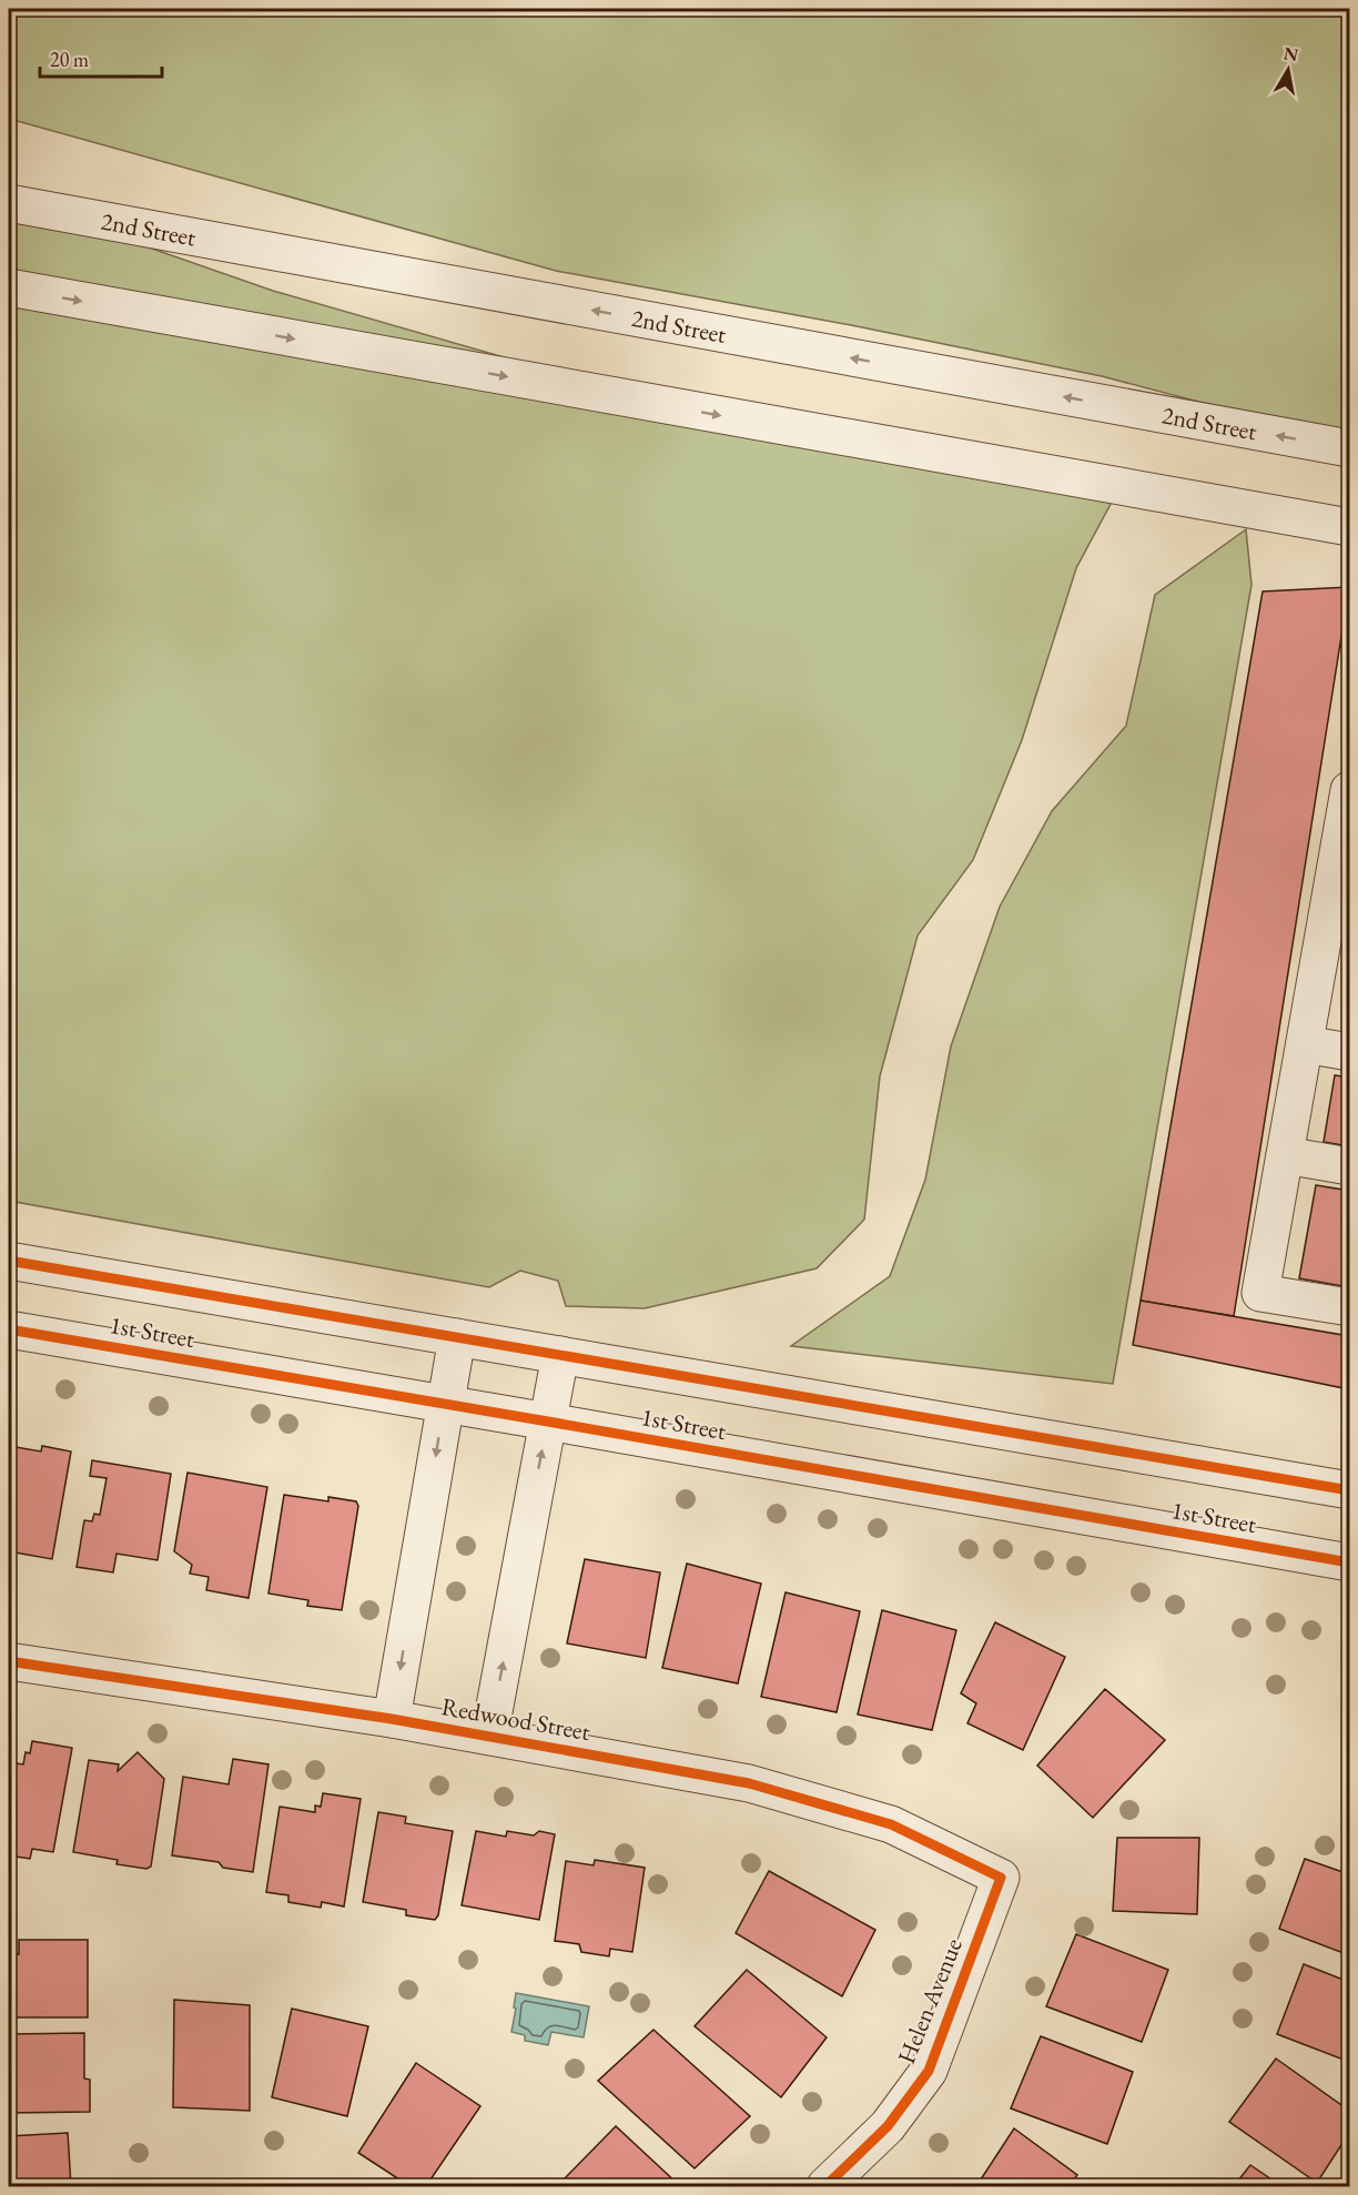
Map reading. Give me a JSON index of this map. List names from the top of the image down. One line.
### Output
{"streets":{"street":["2nd Street","1st Street","Redwood Street","Helen Avenue"]},"crossings":[["1st Street","Redwood Street"],["Redwood Street","Helen Avenue"]],"scale_bar":"20 m","north":"top"}
